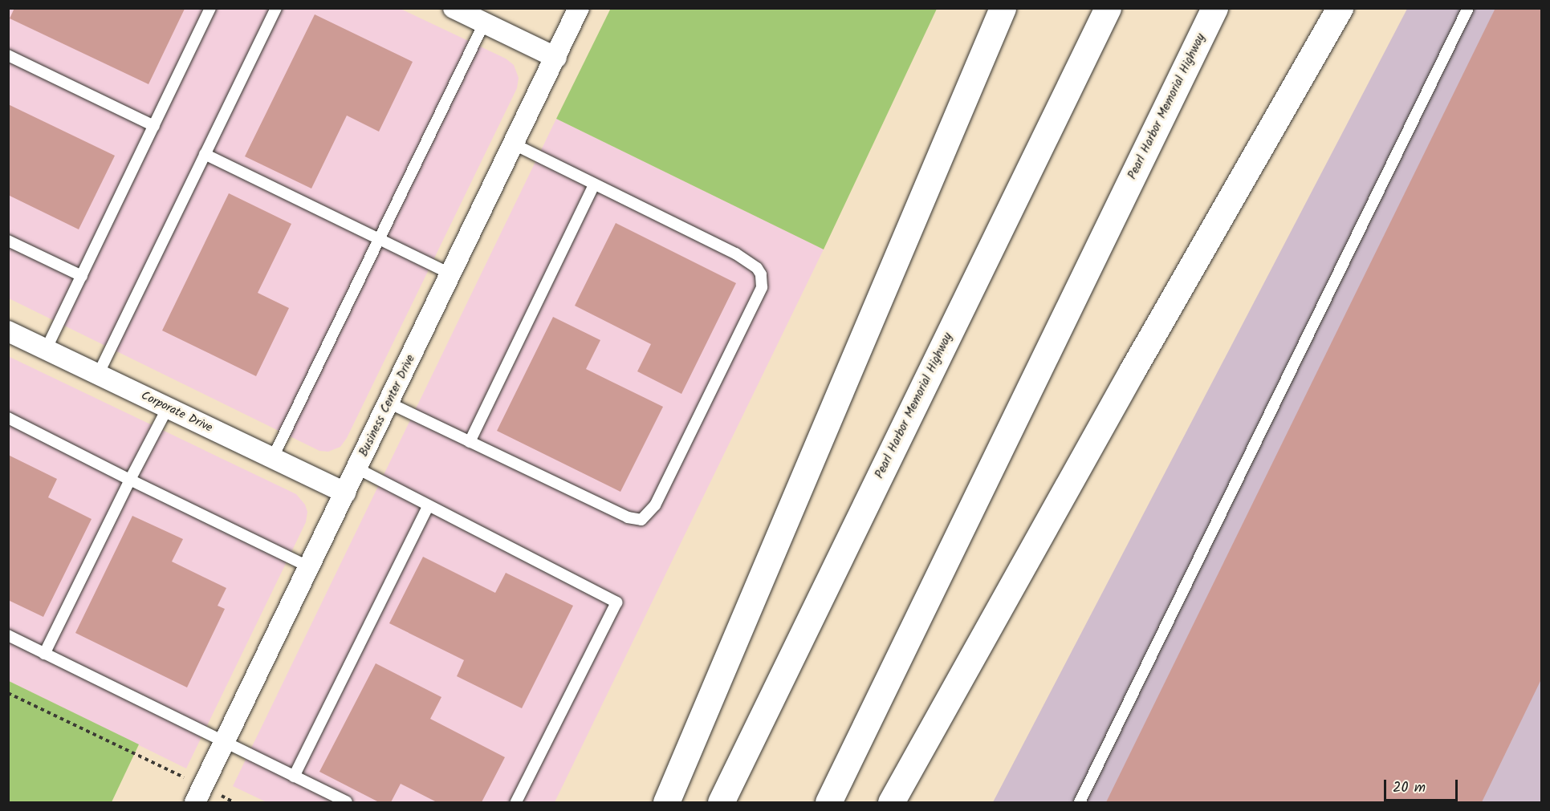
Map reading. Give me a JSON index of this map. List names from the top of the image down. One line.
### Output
{"streets":{"highway":["Pearl Harbor Memorial Highway"],"street":["Business Center Drive","Corporate Drive"]},"crossings":[["Business Center Drive","Corporate Drive"]],"scale_bar":"20 m"}
